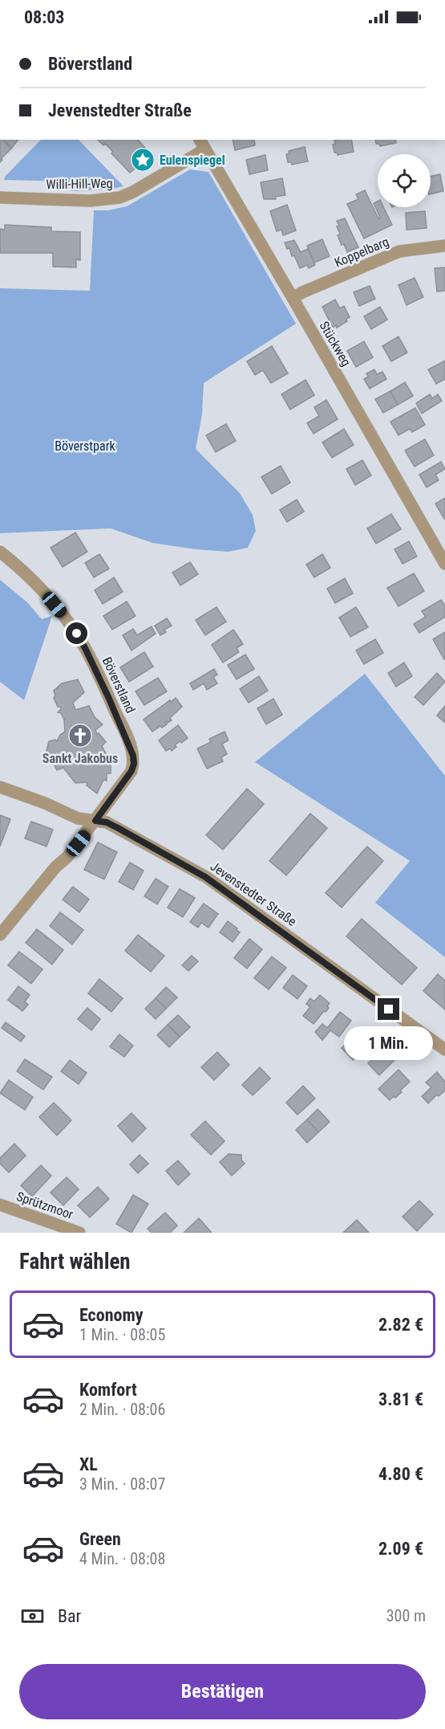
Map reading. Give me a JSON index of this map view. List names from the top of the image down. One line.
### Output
{"streets":{"street":["Willi-Hill-Weg","Koppelbarg","Stückweg","Böverstland","Jevenstedter Straße","Sprützmoor"]},"crossings":[["Willi-Hill-Weg","Stückweg"],["Koppelbarg","Stückweg"],["Böverstland","Jevenstedter Straße"]],"parks":["Böverstpark"],"places":{"place":["Eulenspiegel"],"church":["Sankt Jakobus"]},"page":{"status":"08:03","banner":["Böverstland","Jevenstedter Straße"],"bubble":"1 Min.","heading":"Fahrt wählen","list":[{"name":"Economy","note":"1 Min. · 08:05","value":"2.82 €"},{"name":"Komfort","note":"2 Min. · 08:06","value":"3.81 €"},{"name":"XL","note":"3 Min. · 08:07","value":"4.80 €"},{"name":"Green","note":"4 Min. · 08:08","value":"2.09 €"}],"pay":["Bar","300 m"],"buttons":"Bestätigen"}}
